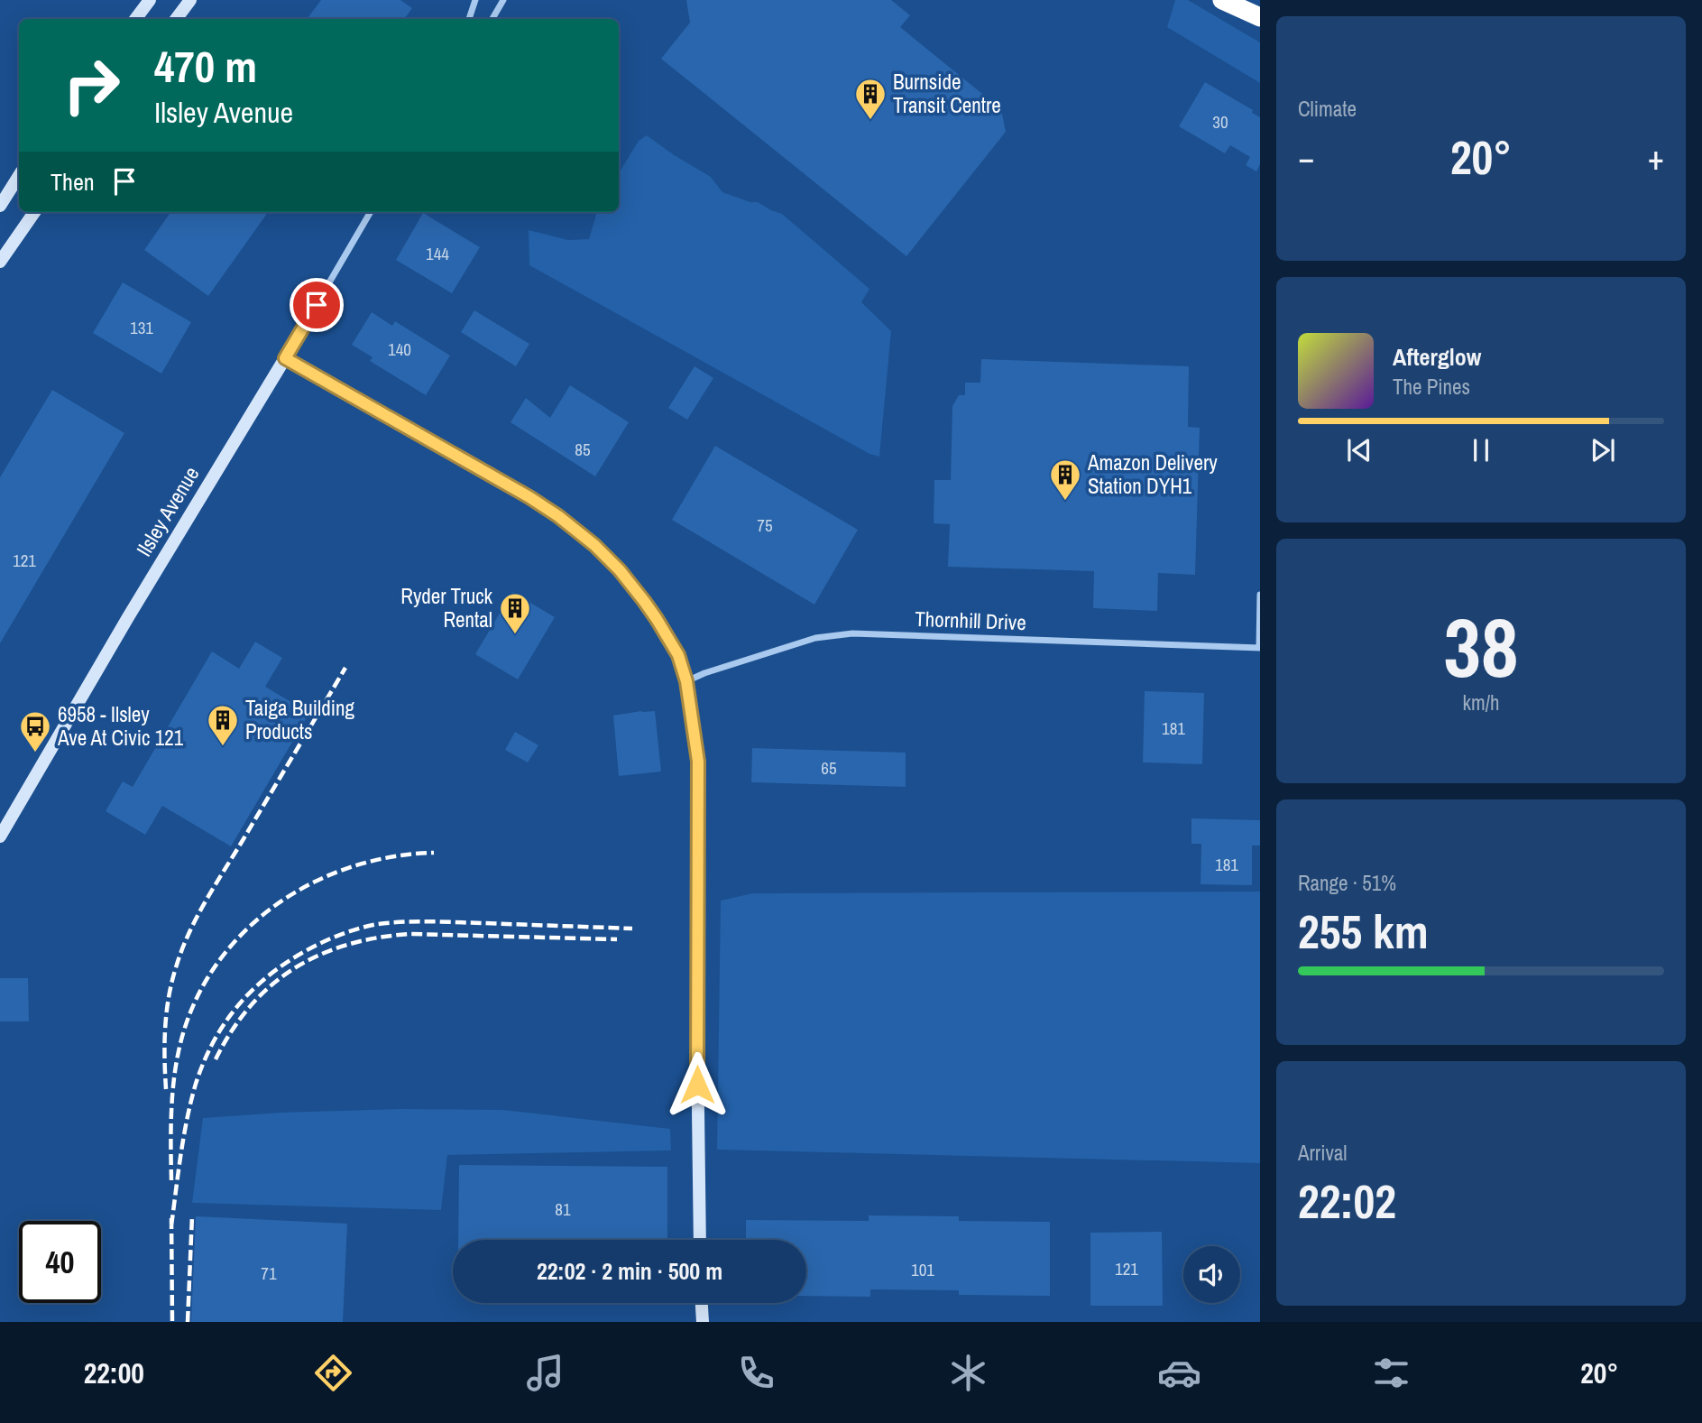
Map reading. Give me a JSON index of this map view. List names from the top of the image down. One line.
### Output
{"streets":{"street":["Ilsley Avenue","Thornhill Drive"]},"places":{"building":["Burnside Transit Centre","Amazon Delivery Station DYH1","Ryder Truck Rental","Taiga Building Products"],"bus stop":["6958 - Ilsley Ave At Civic 121"]},"house_numbers":["30","144","131","140","85","75","121","181","65","181","81","121","101","71"],"page":{"tile":["Climate",["38","km/h"],["Range · 51%","255 km"],["Arrival","22:02"]],"turn":["470 m","Ilsley Avenue"],"heat":["−","20°","+"],"then":"Then","song":["Afterglow","The Pines"],"limit":"40","trip":"22:02 · 2 min · 500 m","tabs":["22:00","20°"]}}
